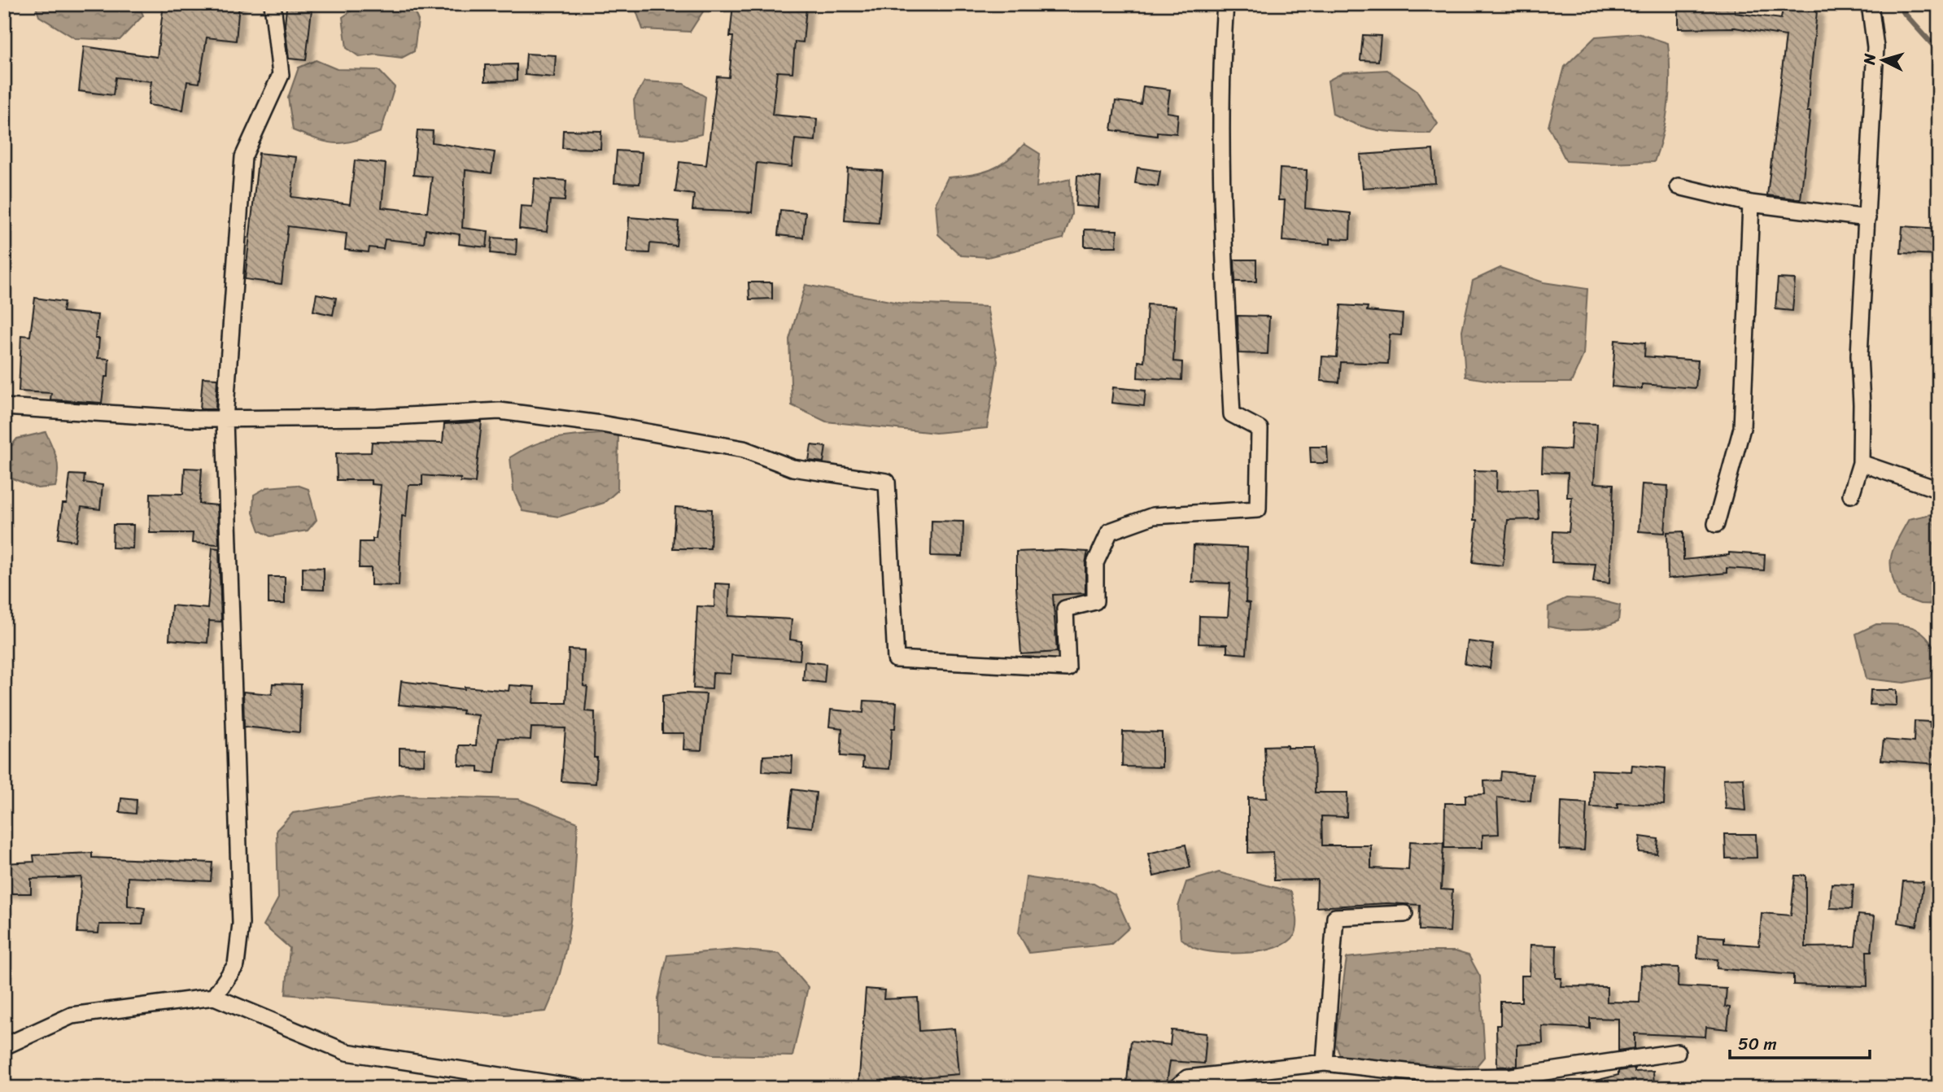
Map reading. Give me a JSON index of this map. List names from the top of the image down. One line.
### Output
{"scale_bar":"50 m","north":"left"}
